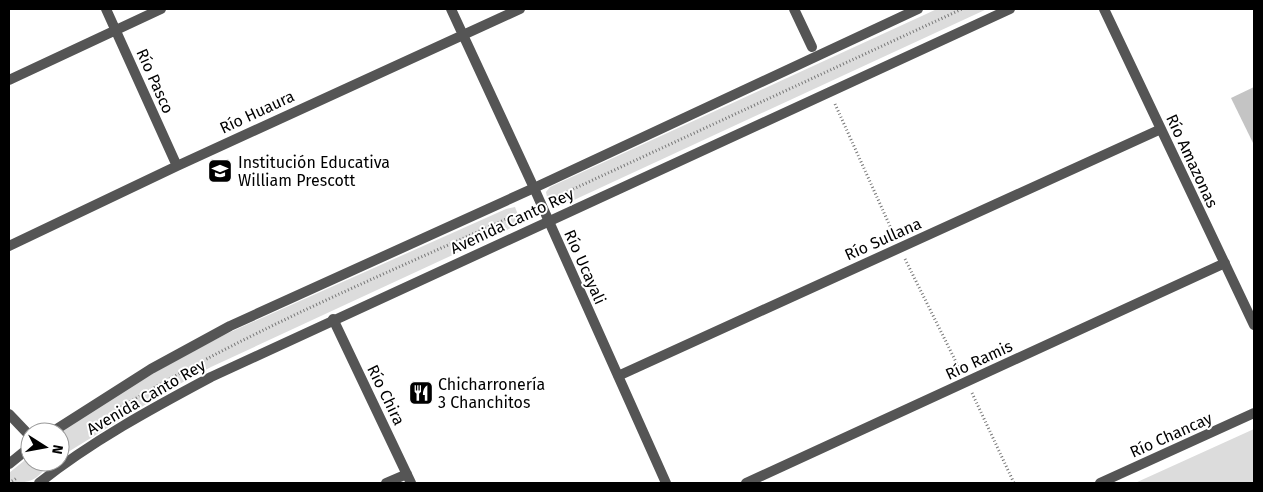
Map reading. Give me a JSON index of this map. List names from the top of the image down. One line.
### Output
{"streets":{"street":["Río Pasco","Río Huaura","Río Amazonas","Avenida Canto Rey","Río Sullana","Río Ucayali","Río Ramis","Río Chira","Río Chancay"]},"crossings":[["Río Pasco","Río Huaura"],["Río Huaura","Río Ucayali"],["Río Amazonas","Río Sullana"],["Río Amazonas","Río Ramis"],["Avenida Canto Rey","Río Ucayali"],["Avenida Canto Rey","Río Chira"],["Río Sullana","Río Ucayali"]],"places":{"school or university":["Institución Educativa William Prescott"],"restaurant":["Chicharronería 3 Chanchitos"]},"north":"right"}
